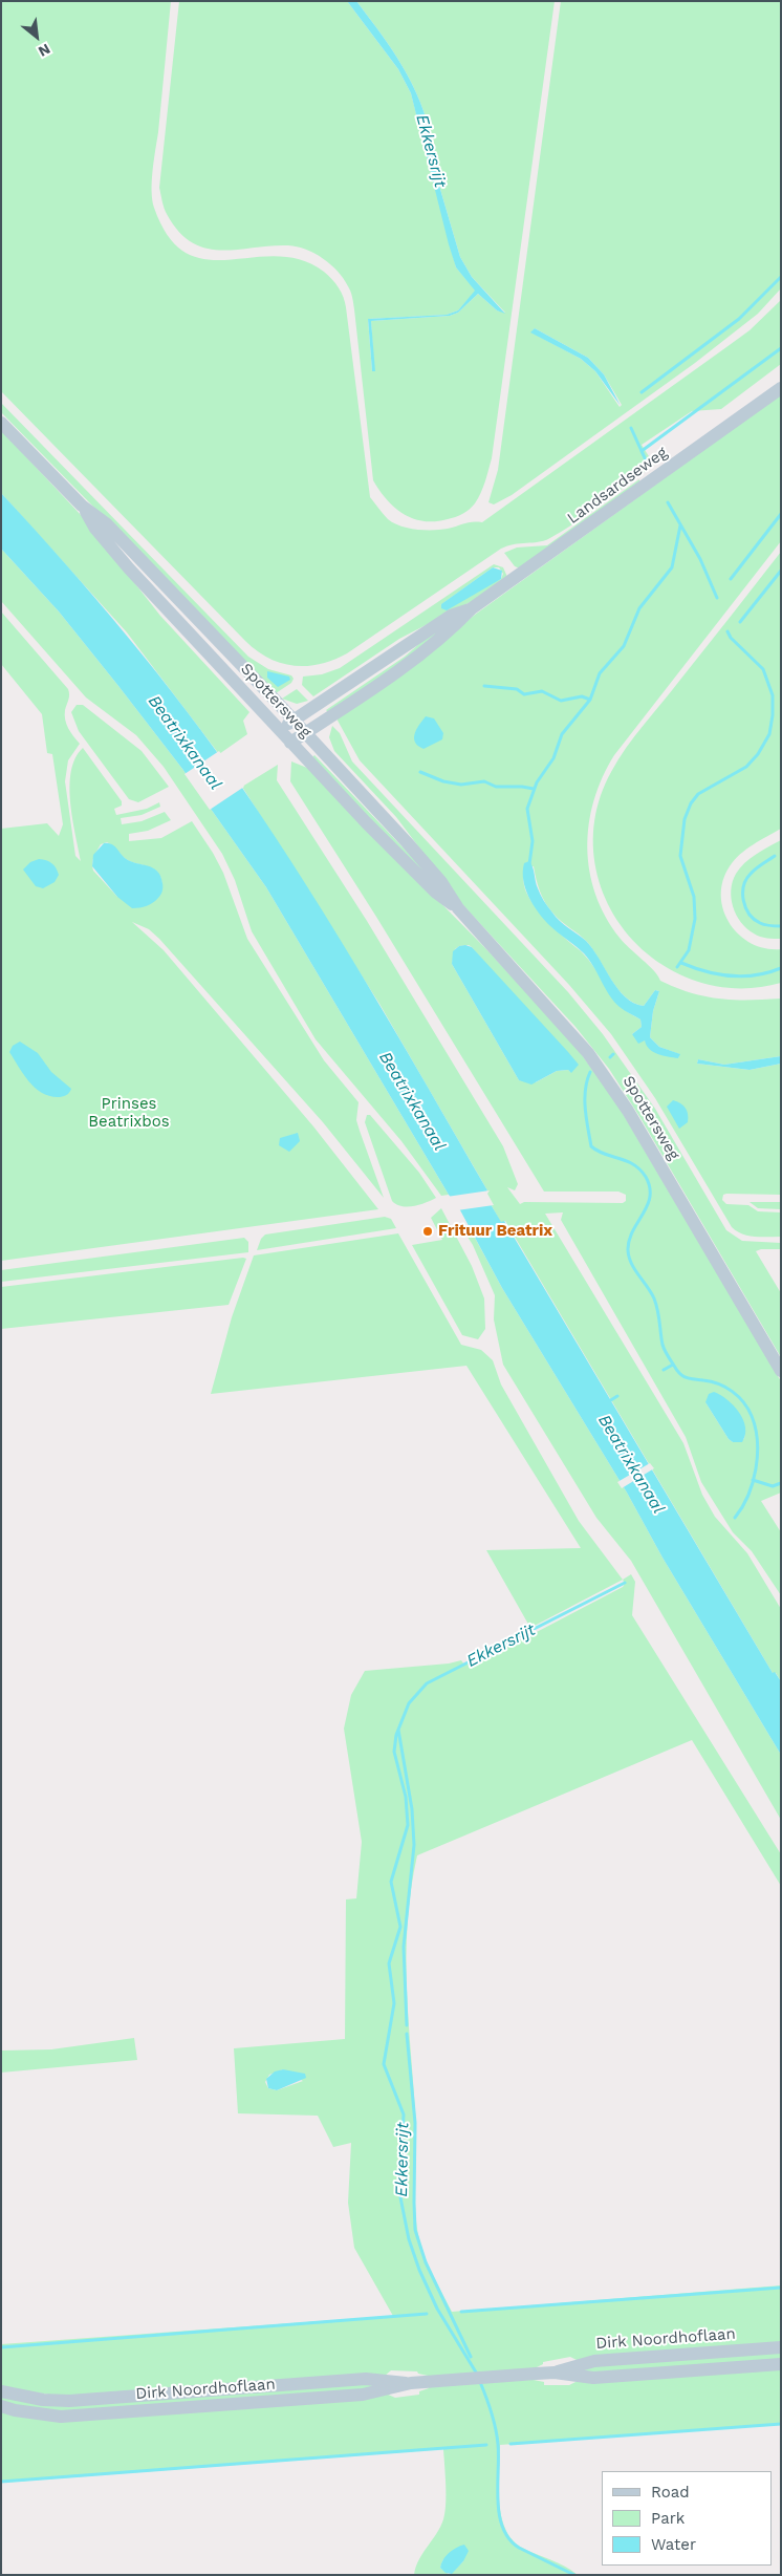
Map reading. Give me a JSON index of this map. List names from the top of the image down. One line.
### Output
{"streets":{"street":["Landsardseweg","Spottersweg","Dirk Noordhoflaan"]},"crossings":[["Landsardseweg","Spottersweg"]],"water":["Ekkersrijt","Beatrixkanaal"],"parks":["Prinses Beatrixbos"],"places":["Frituur Beatrix"],"legend":["Road","Park","Water"],"north":"bottom right"}
